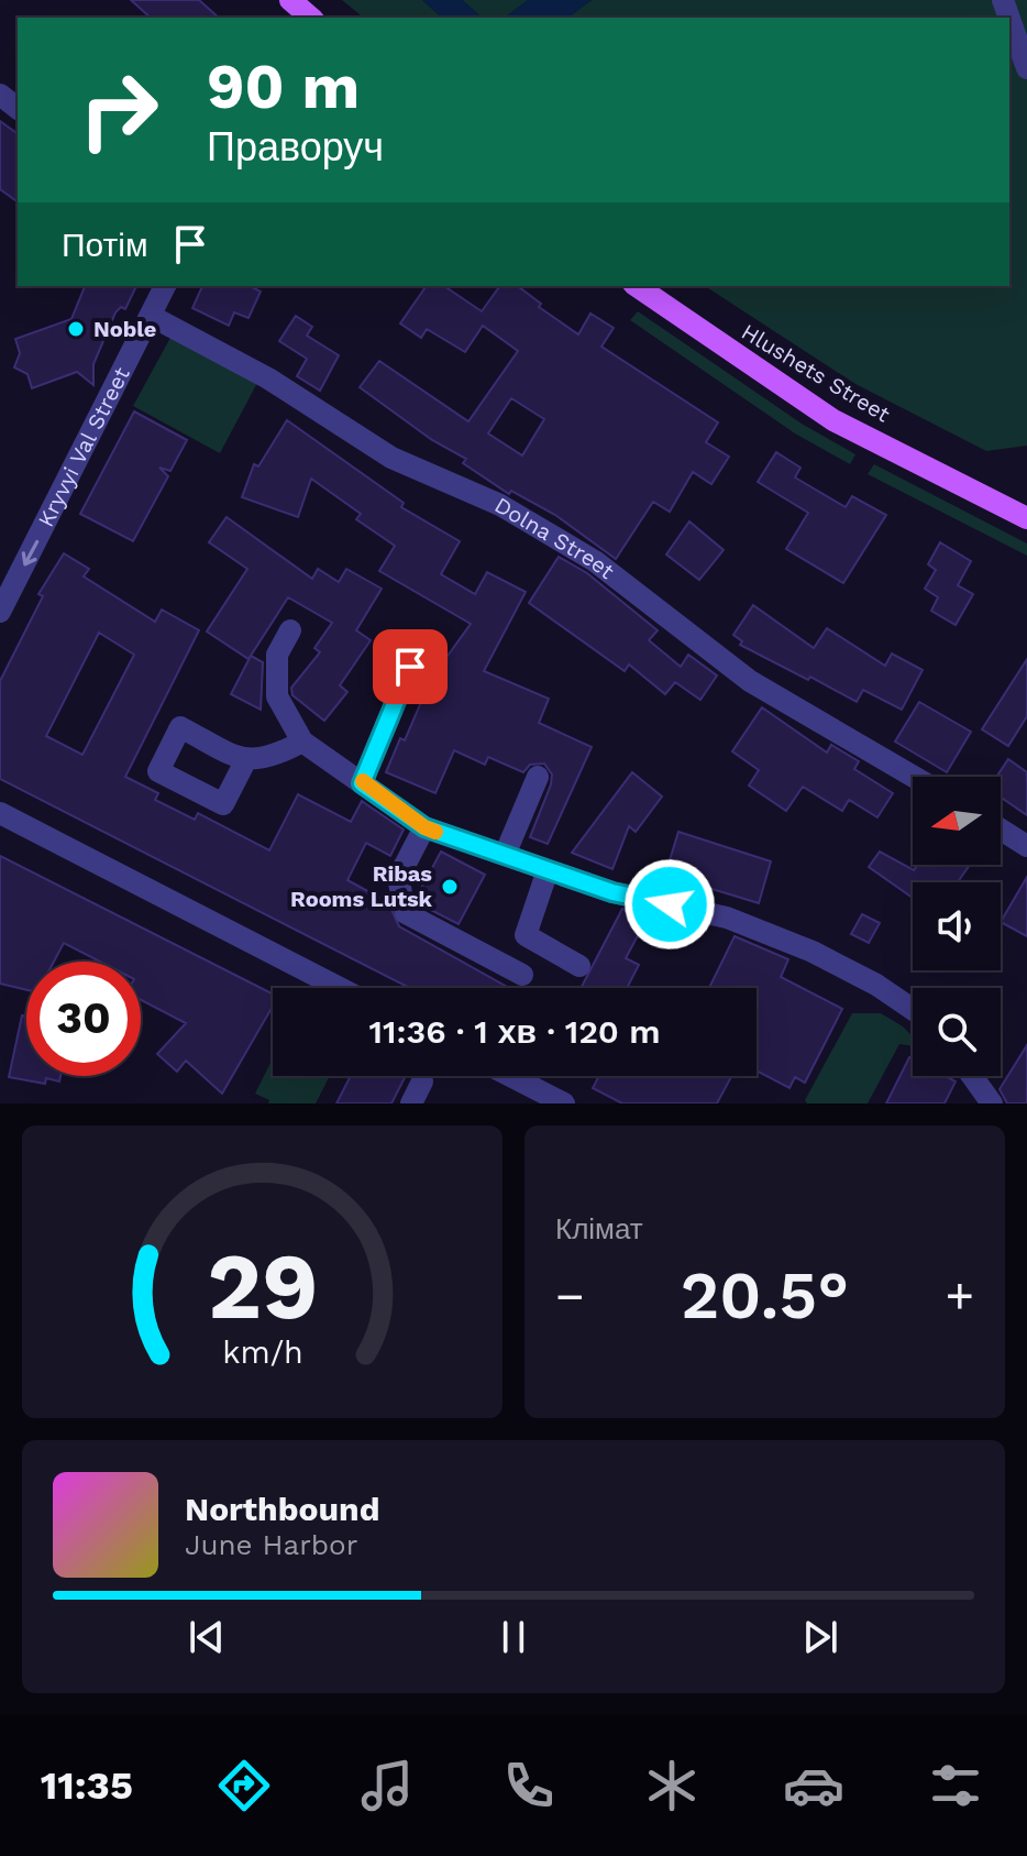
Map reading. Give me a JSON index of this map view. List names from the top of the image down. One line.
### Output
{"streets":{"main road":["Hlushets Street"],"street":["Kryvyi Val Street","Dolna Street"]},"crossings":[["Kryvyi Val Street","Dolna Street"]],"one_way":["Kryvyi Val Street"],"places":["Noble","Ribas Rooms Lutsk"],"north":"left","page":{"turn":["90 m","Праворуч"],"then":"Потім","limit":"30","trip":"11:36 · 1 хв · 120 m","tile":"Клімат","heat":["−","20.5°","+"],"song":["Northbound","June Harbor"],"tabs":"11:35","gauge":["29","km/h"]}}
